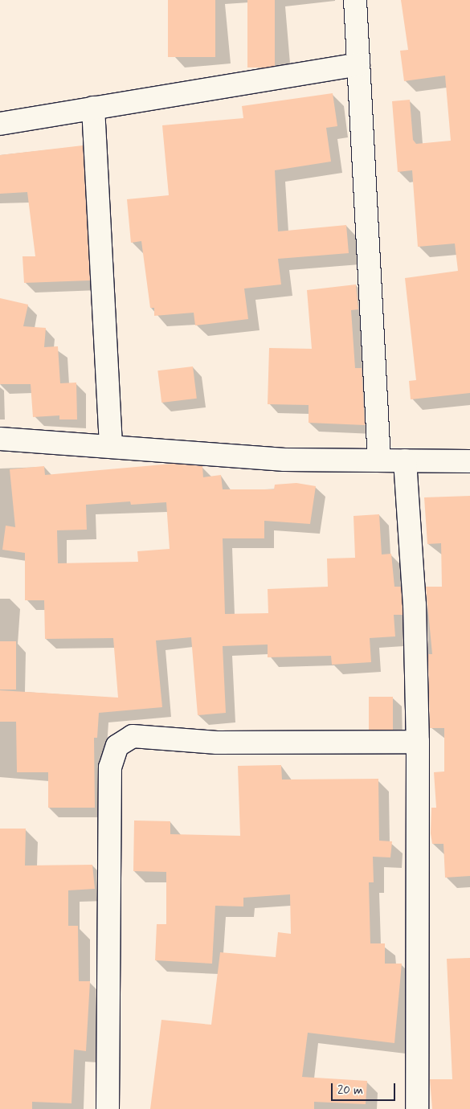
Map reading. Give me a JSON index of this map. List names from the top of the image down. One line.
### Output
{"scale_bar":"20 m"}
